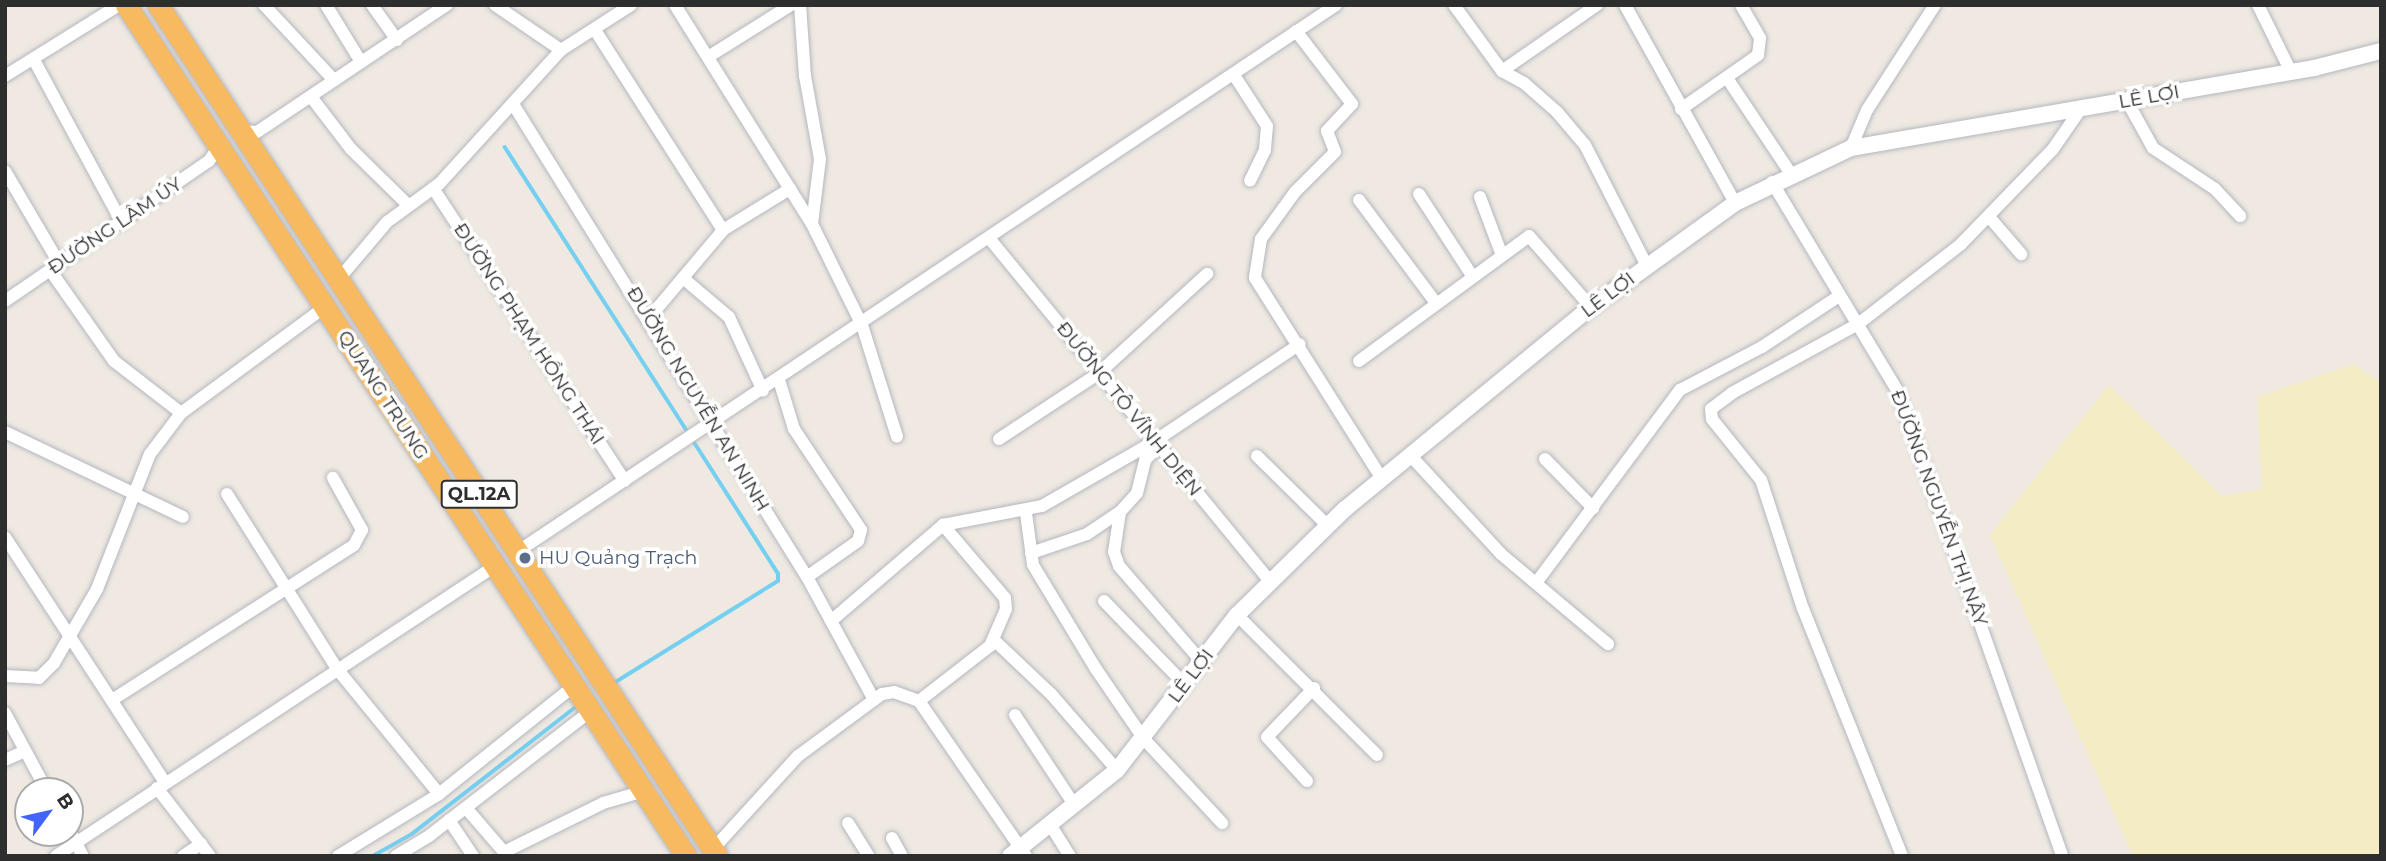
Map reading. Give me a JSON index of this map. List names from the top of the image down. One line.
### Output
{"streets":{"highway":["QUANG TRUNG","QL.12A"],"street":["LÊ LỢI","ĐƯỜNG LÂM ÚY","ĐƯỜNG PHẠM HỒNG THÁI","ĐƯỜNG NGUYỄN AN NINH","ĐƯỜNG TÔ VĨNH DIỆN","ĐƯỜNG NGUYỄN THỊ NẬY"]},"crossings":[["LÊ LỢI","ĐƯỜNG TÔ VĨNH DIỆN"],["LÊ LỢI","ĐƯỜNG NGUYỄN THỊ NẬY"],["ĐƯỜNG LÂM ÚY","QUANG TRUNG"]],"places":["HU Quảng Trạch"],"north":"top right"}
